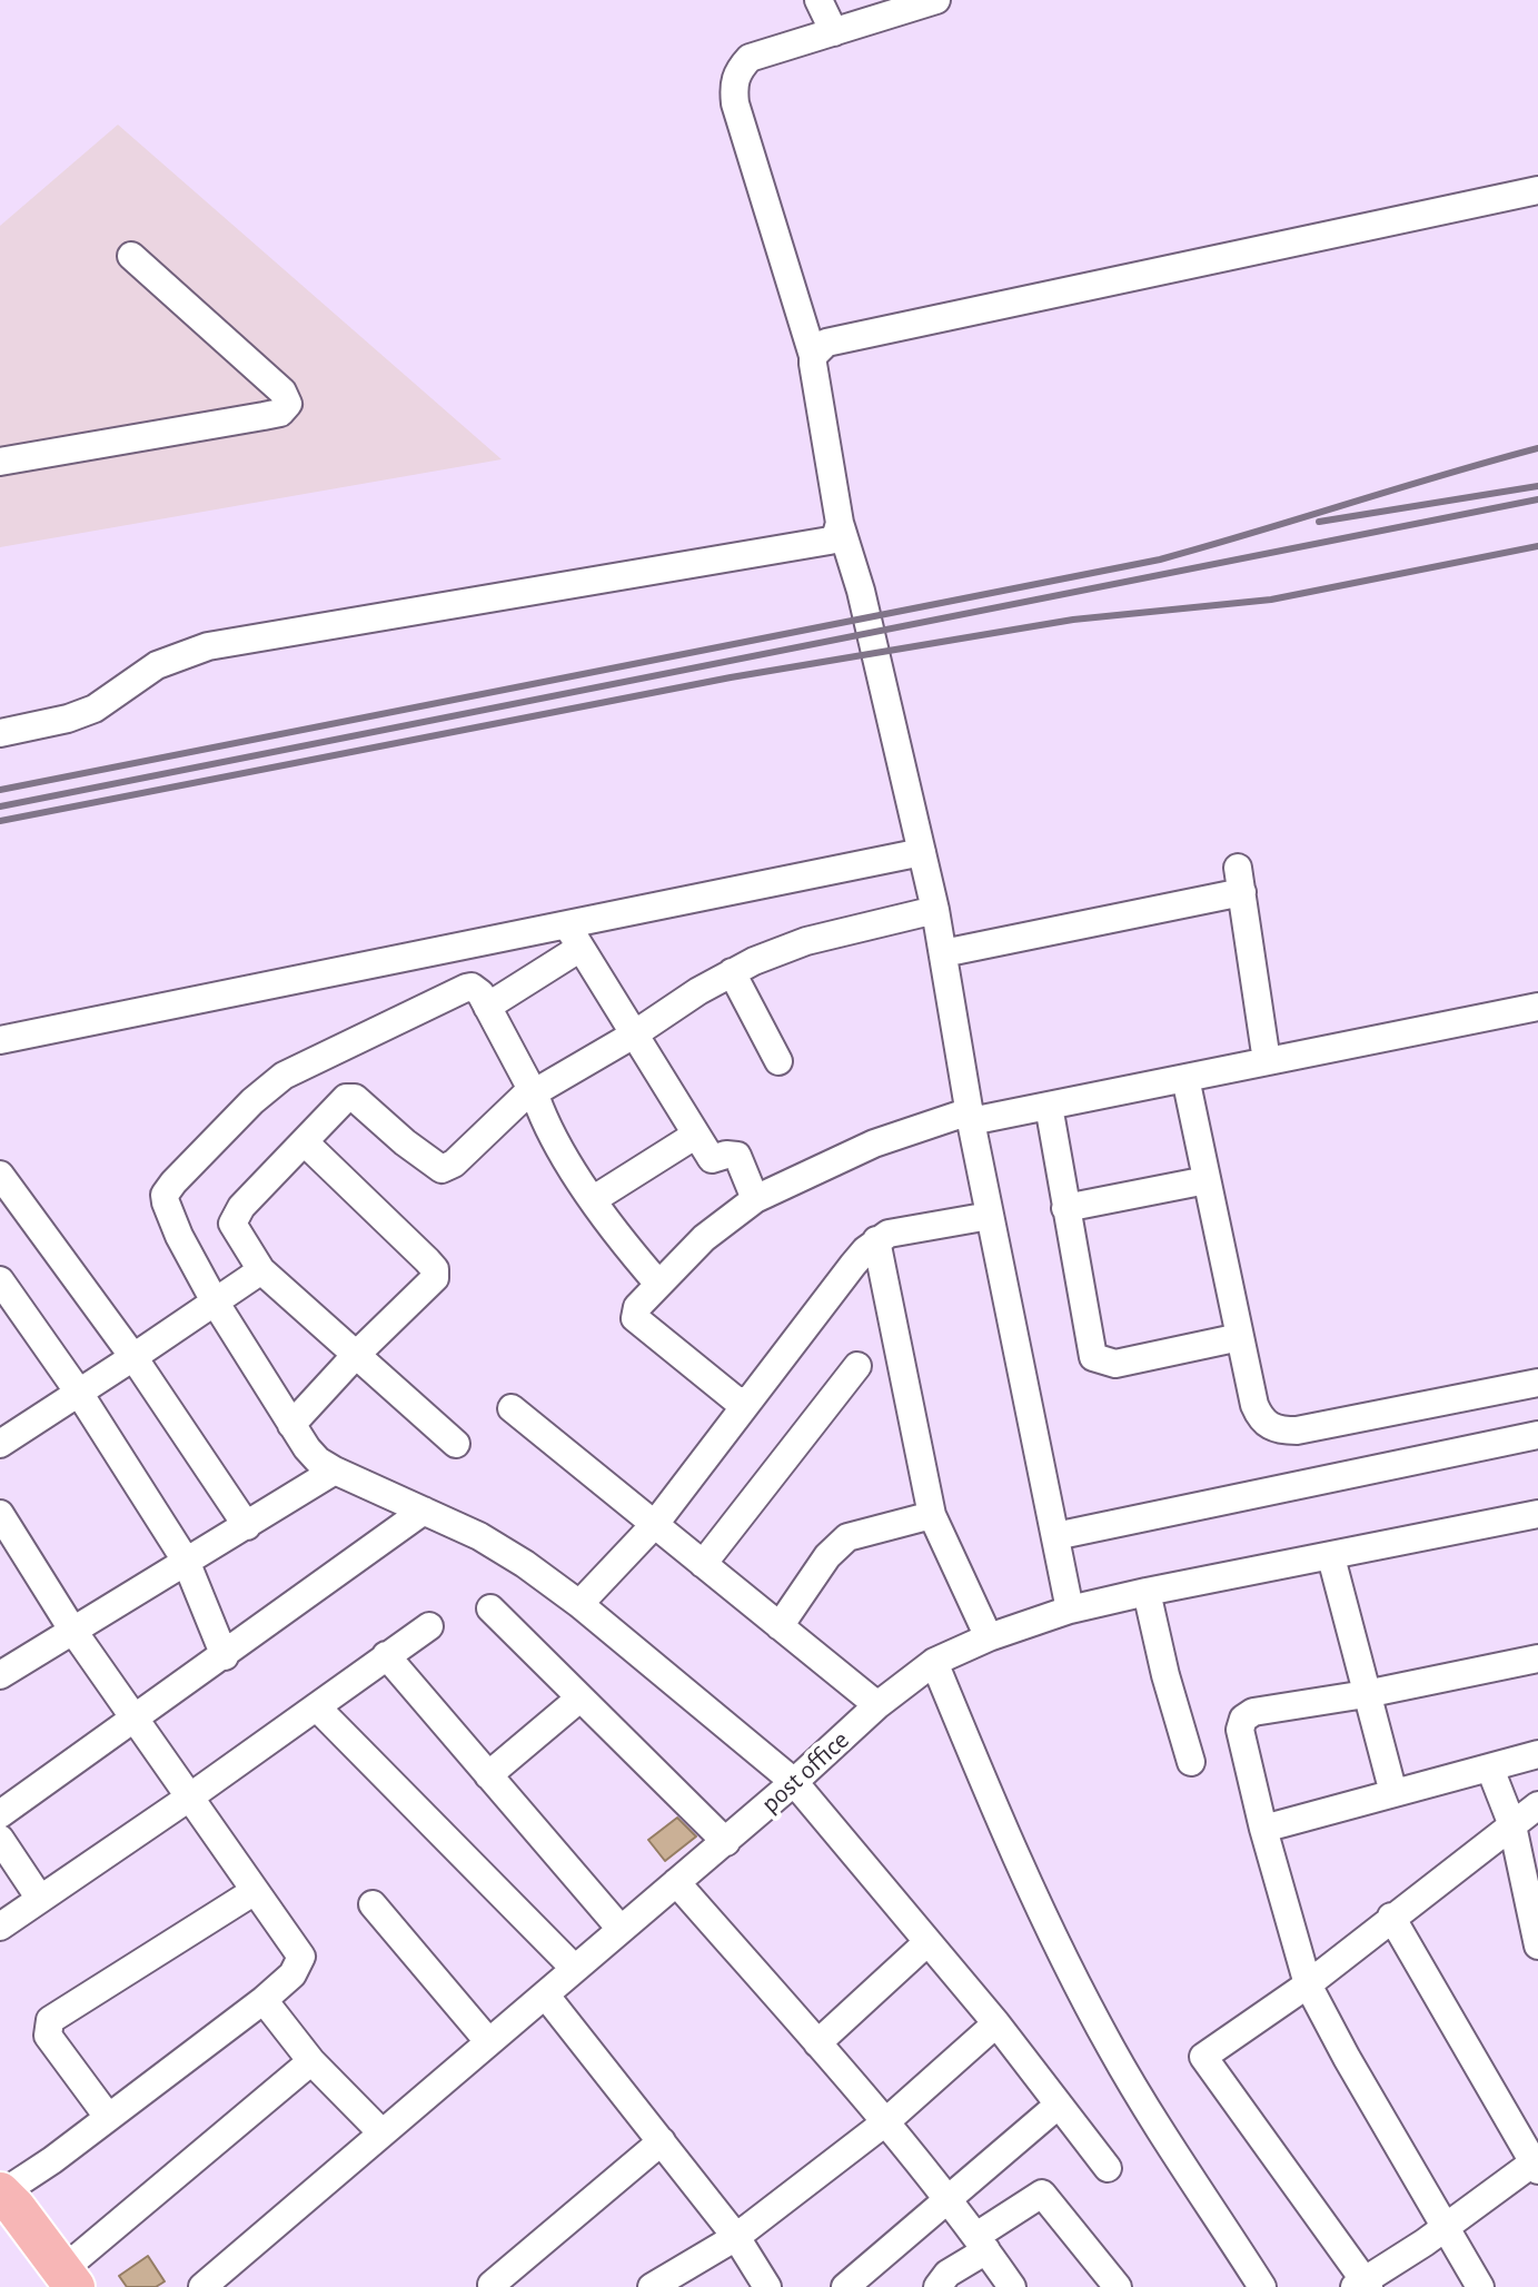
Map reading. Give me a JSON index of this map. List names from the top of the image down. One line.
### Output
{"streets":{"street":["post office"]}}
